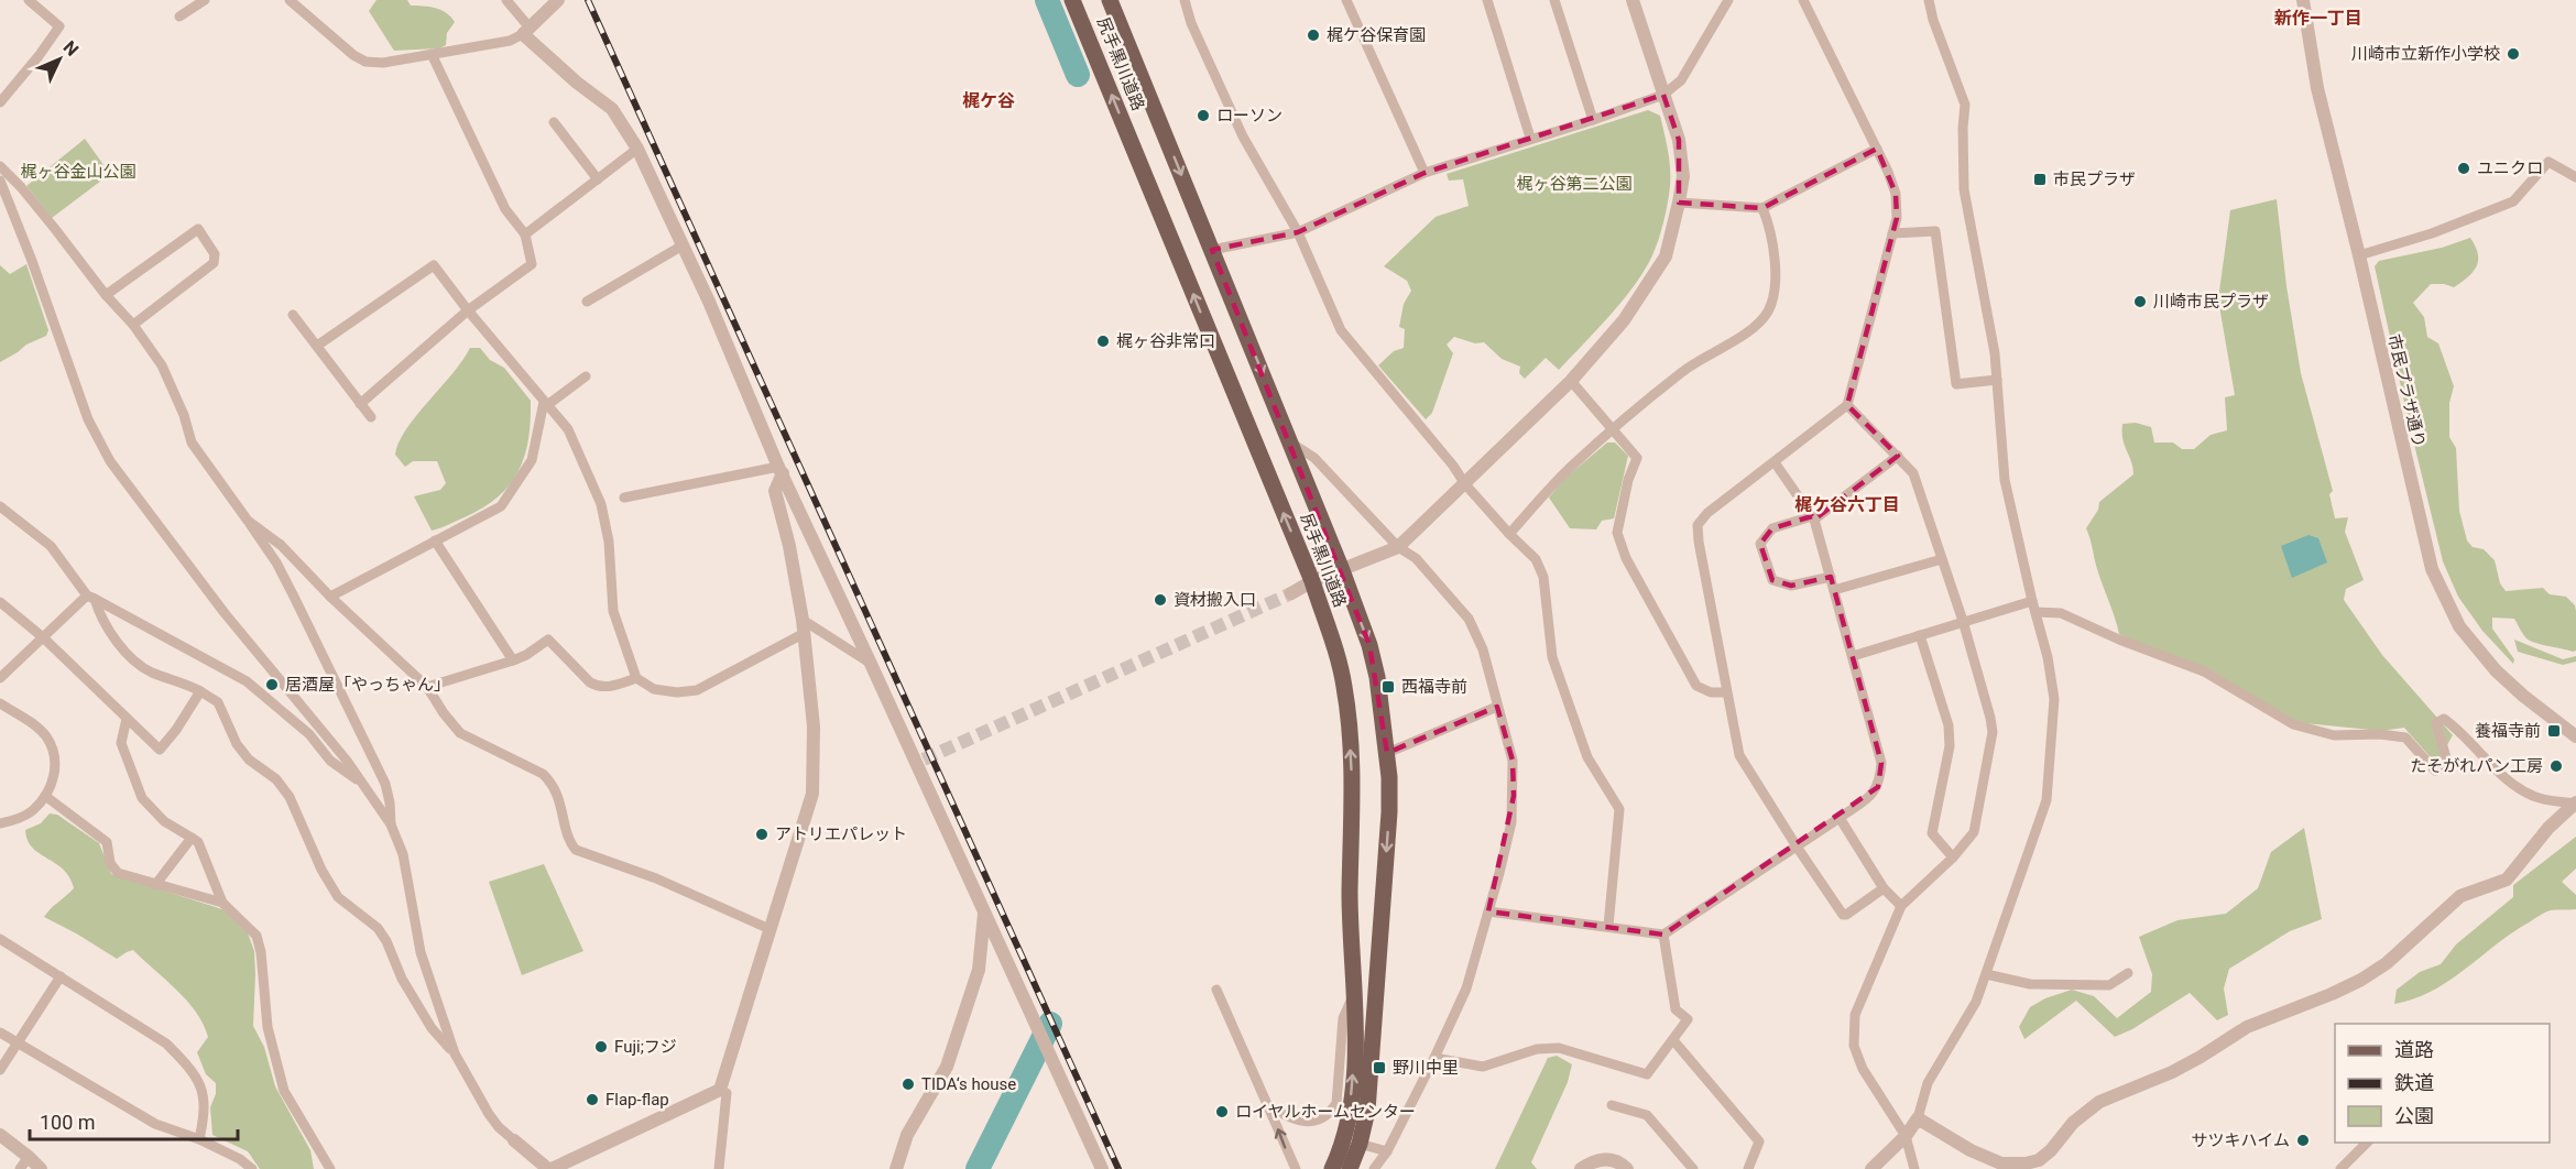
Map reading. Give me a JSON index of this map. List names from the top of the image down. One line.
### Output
{"streets":{"main road":["尻手黒川道路"],"street":["市民プラザ通り"]},"districts":["新作一丁目","梶ケ谷","梶ケ谷六丁目"],"parks":["梶ヶ谷金山公園","梶ヶ谷第二公園"],"places":{"other":["梶ケ谷保育園","川崎市立新作小学校","ローソン","ユニクロ","川崎市民プラザ","梶ヶ谷非常口","資材搬入口","居酒屋「やっちゃん」","たそがれパン工房","アトリエパレット","Fuji;フジ","TIDA‘s house","Flap-flap","ロイヤルホームセンター","サツキハイム"],"transit":["市民プラザ","西福寺前","養福寺前","野川中里"]},"legend":["道路","鉄道","公園"],"scale_bar":"100 m","north":"top right"}
